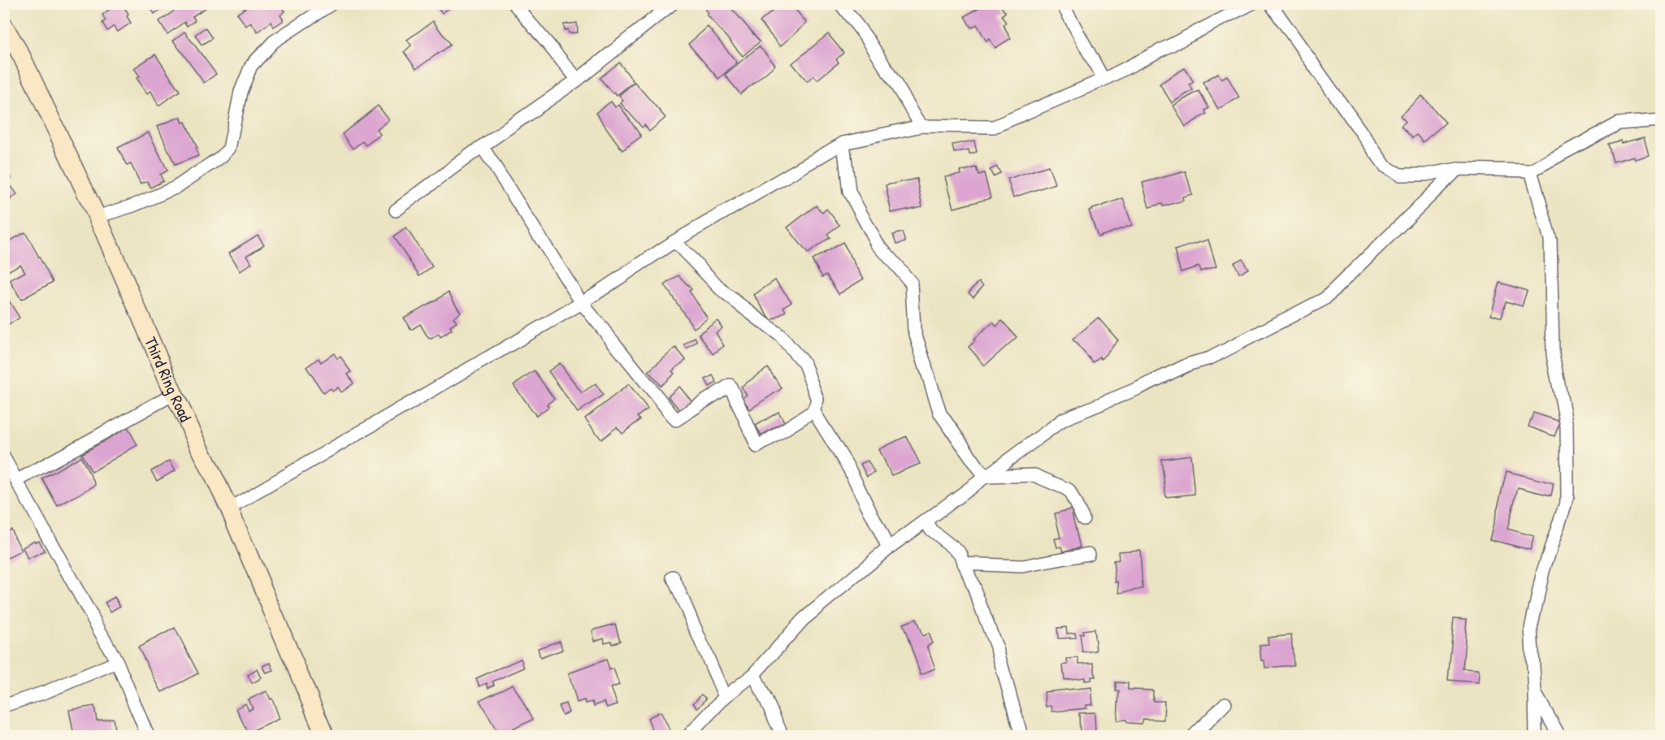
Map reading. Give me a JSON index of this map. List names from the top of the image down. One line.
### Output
{"streets":{"street":["Third Ring Road"]}}
